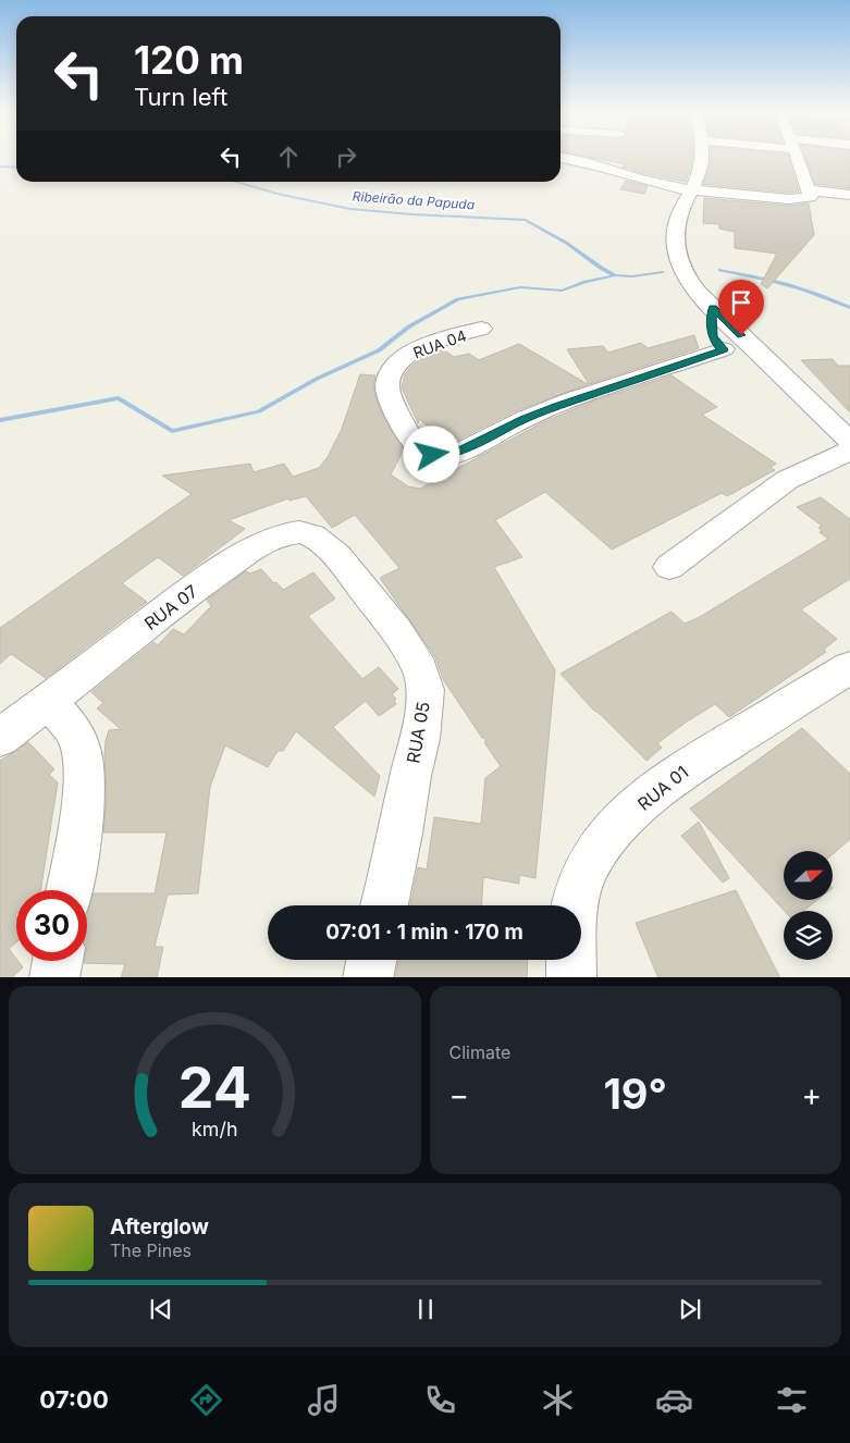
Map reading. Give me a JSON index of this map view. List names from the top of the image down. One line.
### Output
{"streets":{"street":["RUA 04","RUA 07","RUA 05","RUA 01"]},"crossings":[["RUA 07","RUA 05"]],"water":["Ribeirão da Papuda"],"north":"right","page":{"turn":["120 m","Turn left"],"limit":"30","trip":"07:01 · 1 min · 170 m","tile":"Climate","heat":["−","19°","+"],"song":["Afterglow","The Pines"],"tabs":"07:00","gauge":["24","km/h"]}}
